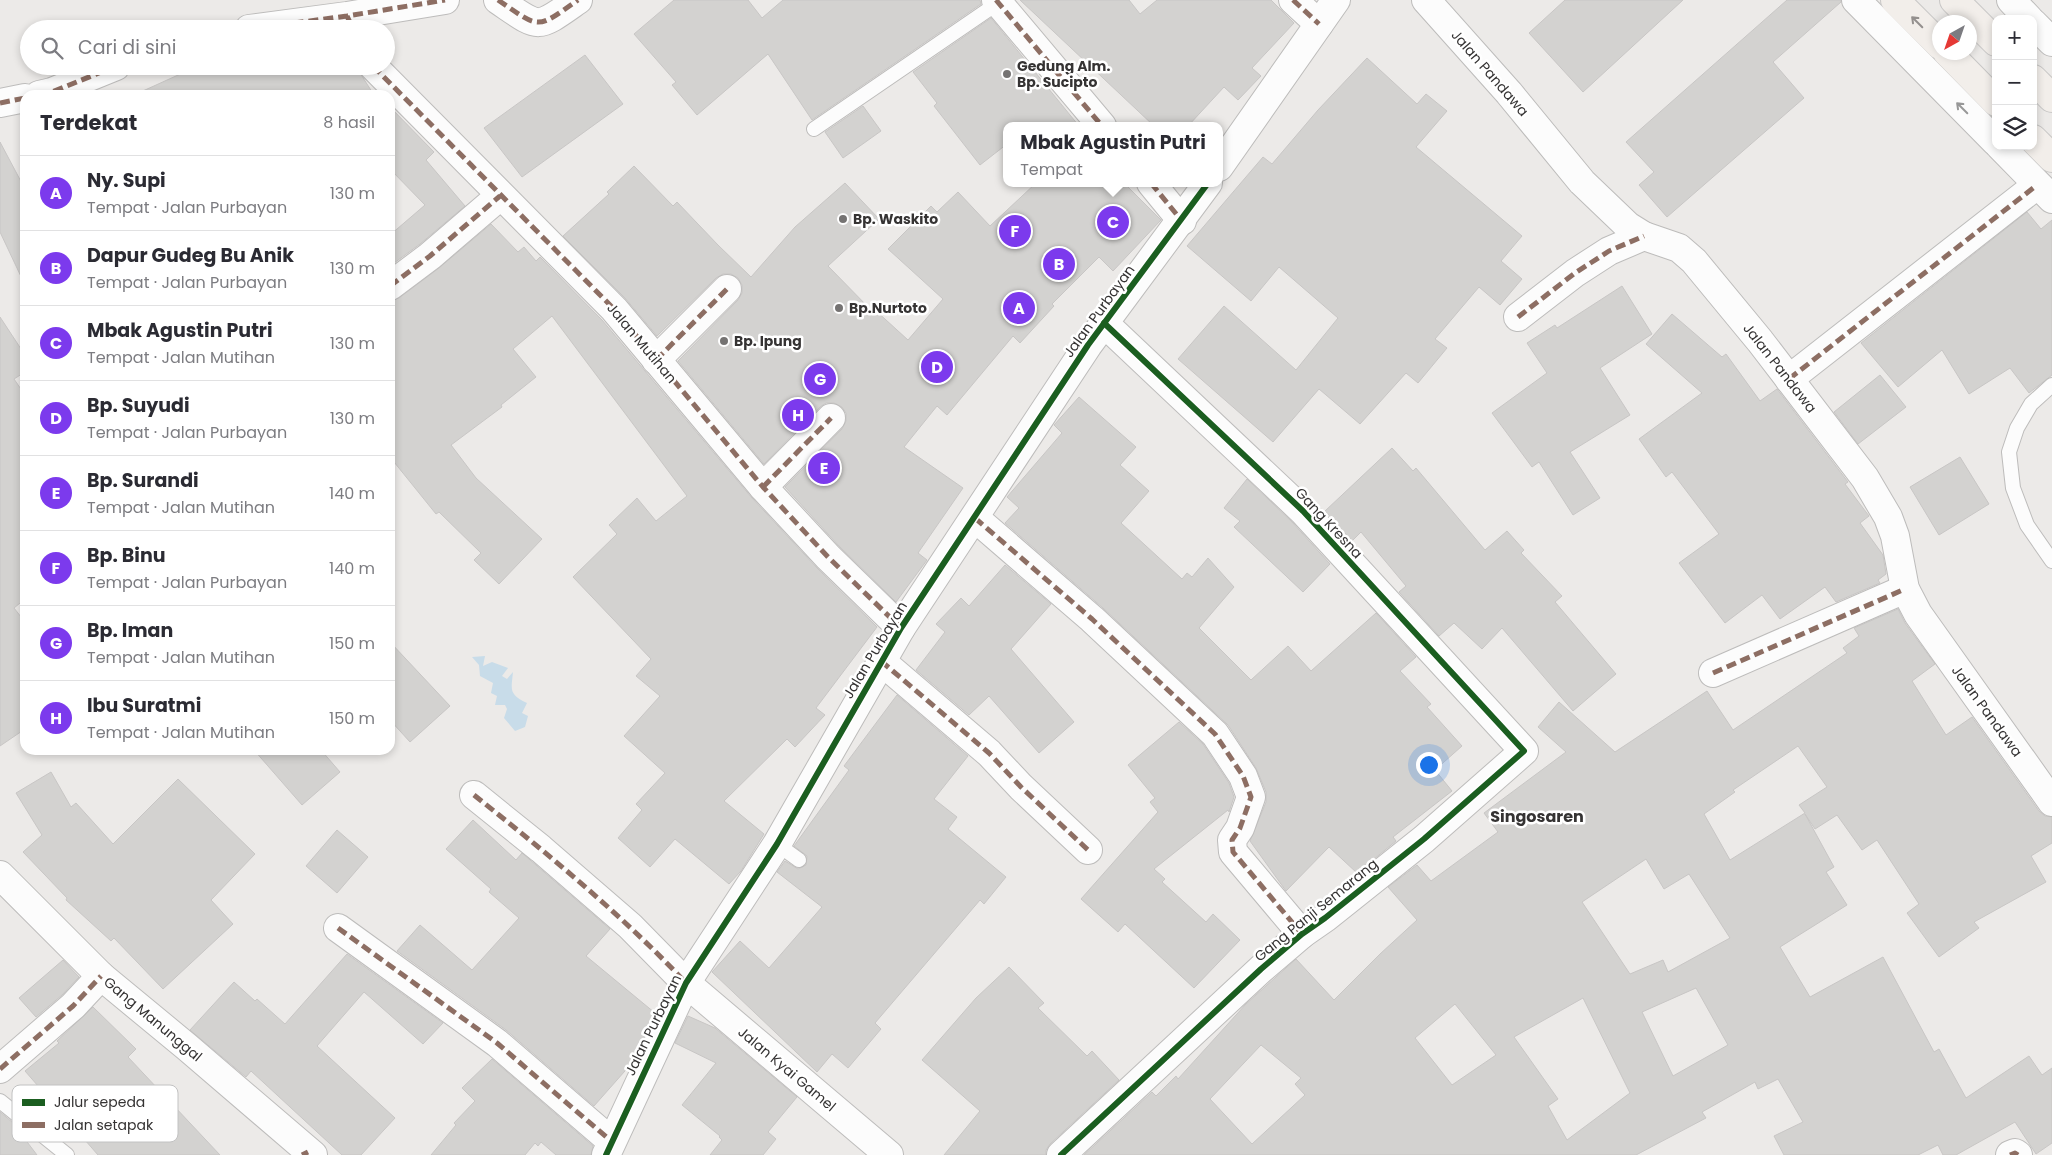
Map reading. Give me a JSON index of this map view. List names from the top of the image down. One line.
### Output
{"streets":{"street":["Jalan Pandawa","Jalan Purbayan","Jalan Mutihan","Gang Kresna","Gang Panji Semarang","Gang Manunggal","Jalan Kyai Gamel"]},"crossings":[["Jalan Purbayan","Jalan Mutihan"],["Jalan Purbayan","Gang Kresna"],["Jalan Purbayan","Jalan Kyai Gamel"],["Gang Kresna","Gang Panji Semarang"]],"districts":["Singosaren"],"places":["Gedung Alm. Bp. Sucipto","Bp. Waskito","Bp.Nurtoto","Bp. Ipung"],"legend":["Jalur sepeda","Jalan setapak"],"north":"bottom left","page":{"map_buttons":["+","−"],"search":"Cari di sini","heading":["Terdekat","8 hasil"],"popup":["Mbak Agustin Putri","Tempat"],"list":[{"mark":"A","name":"Ny. Supi","note":"Tempat · Jalan Purbayan","value":"130 m"},{"mark":"B","name":"Dapur Gudeg Bu Anik","note":"Tempat · Jalan Purbayan","value":"130 m"},{"mark":"C","name":"Mbak Agustin Putri","note":"Tempat · Jalan Mutihan","value":"130 m"},{"mark":"D","name":"Bp. Suyudi","note":"Tempat · Jalan Purbayan","value":"130 m"},{"mark":"E","name":"Bp. Surandi","note":"Tempat · Jalan Mutihan","value":"140 m"},{"mark":"F","name":"Bp. Binu","note":"Tempat · Jalan Purbayan","value":"140 m"},{"mark":"G","name":"Bp. Iman","note":"Tempat · Jalan Mutihan","value":"150 m"},{"mark":"H","name":"Ibu Suratmi","note":"Tempat · Jalan Mutihan","value":"150 m"}],"pins":["C","F","B","A","D","G","H","E"]}}
